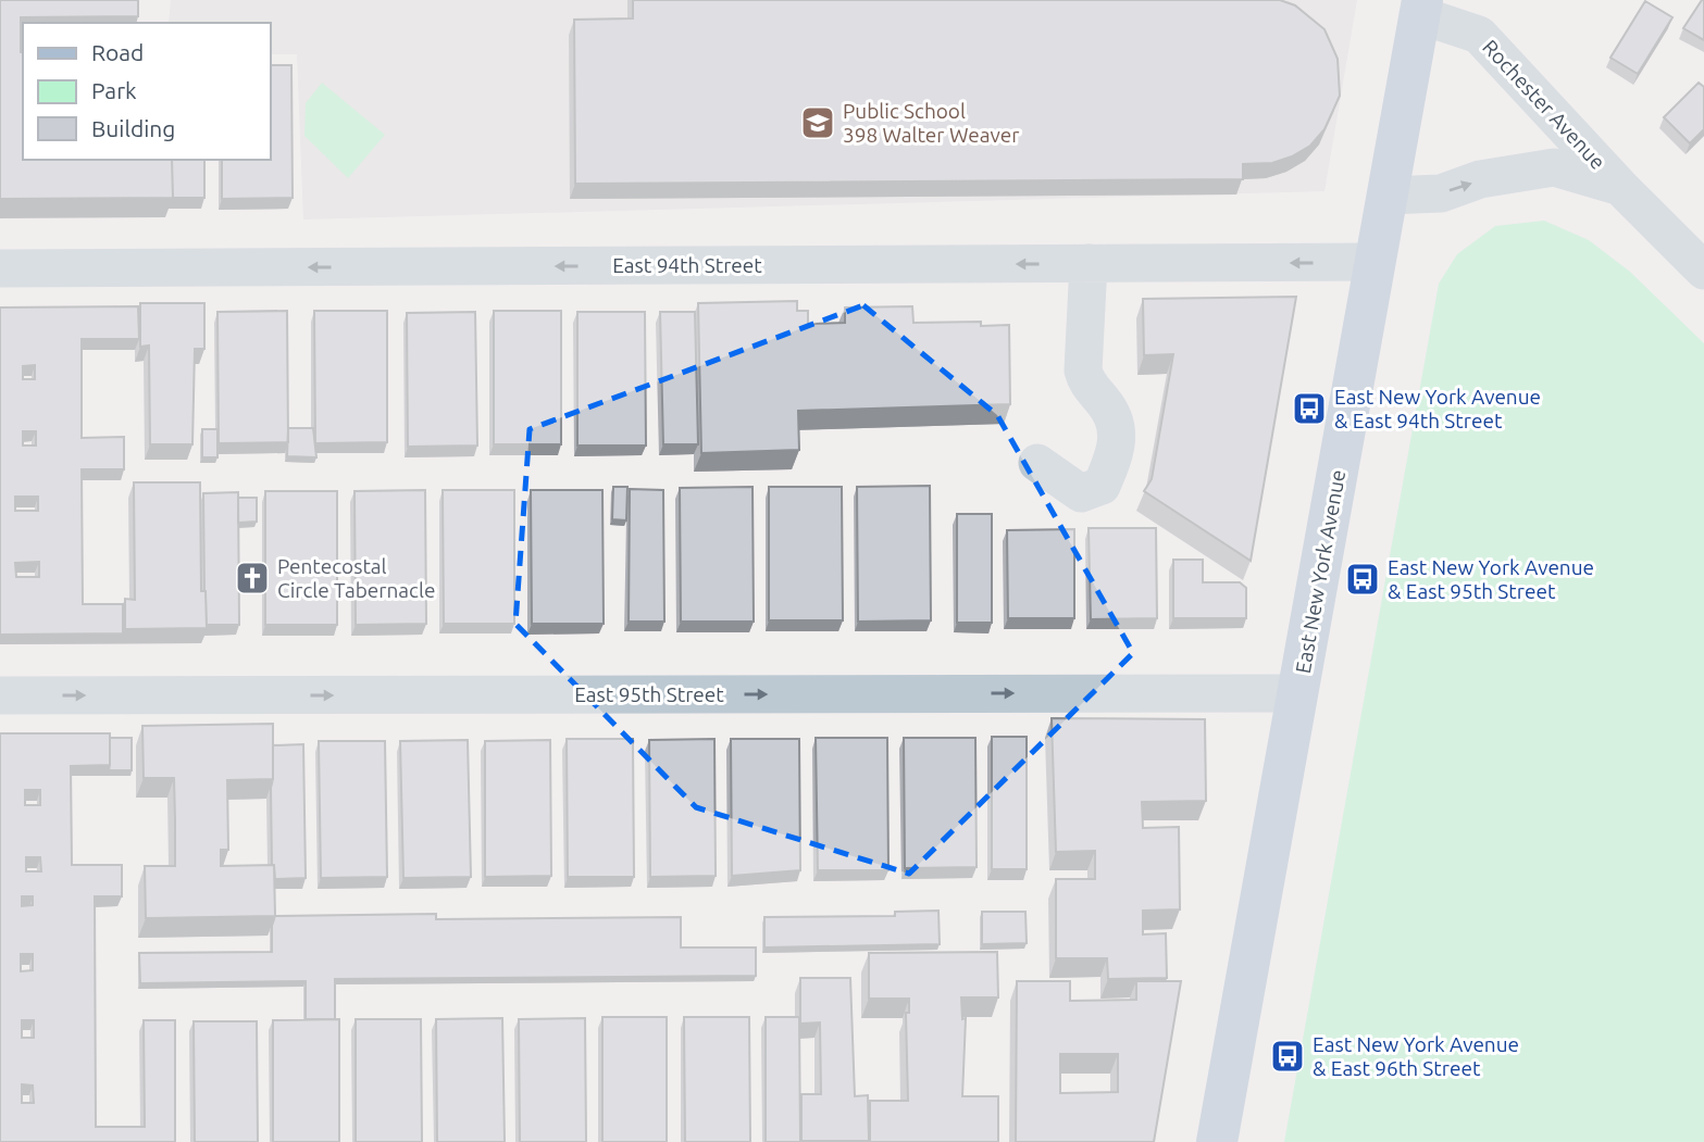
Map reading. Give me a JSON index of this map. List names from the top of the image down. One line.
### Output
{"streets":{"main road":["East New York Avenue"],"street":["Rochester Avenue","East 94th Street","East 95th Street"]},"crossings":[["Rochester Avenue","East New York Avenue"],["East 94th Street","East New York Avenue"],["East New York Avenue","East 95th Street"]],"one_way":["Rochester Avenue","East 94th Street","East 95th Street"],"places":{"school or university":["Public School 398 Walter Weaver"],"bus stop":["East New York Avenue & East 94th Street","East New York Avenue & East 95th Street","East New York Avenue & East 96th Street"],"church":["Pentecostal Circle Tabernacle"]},"legend":["Road","Park","Building"]}
